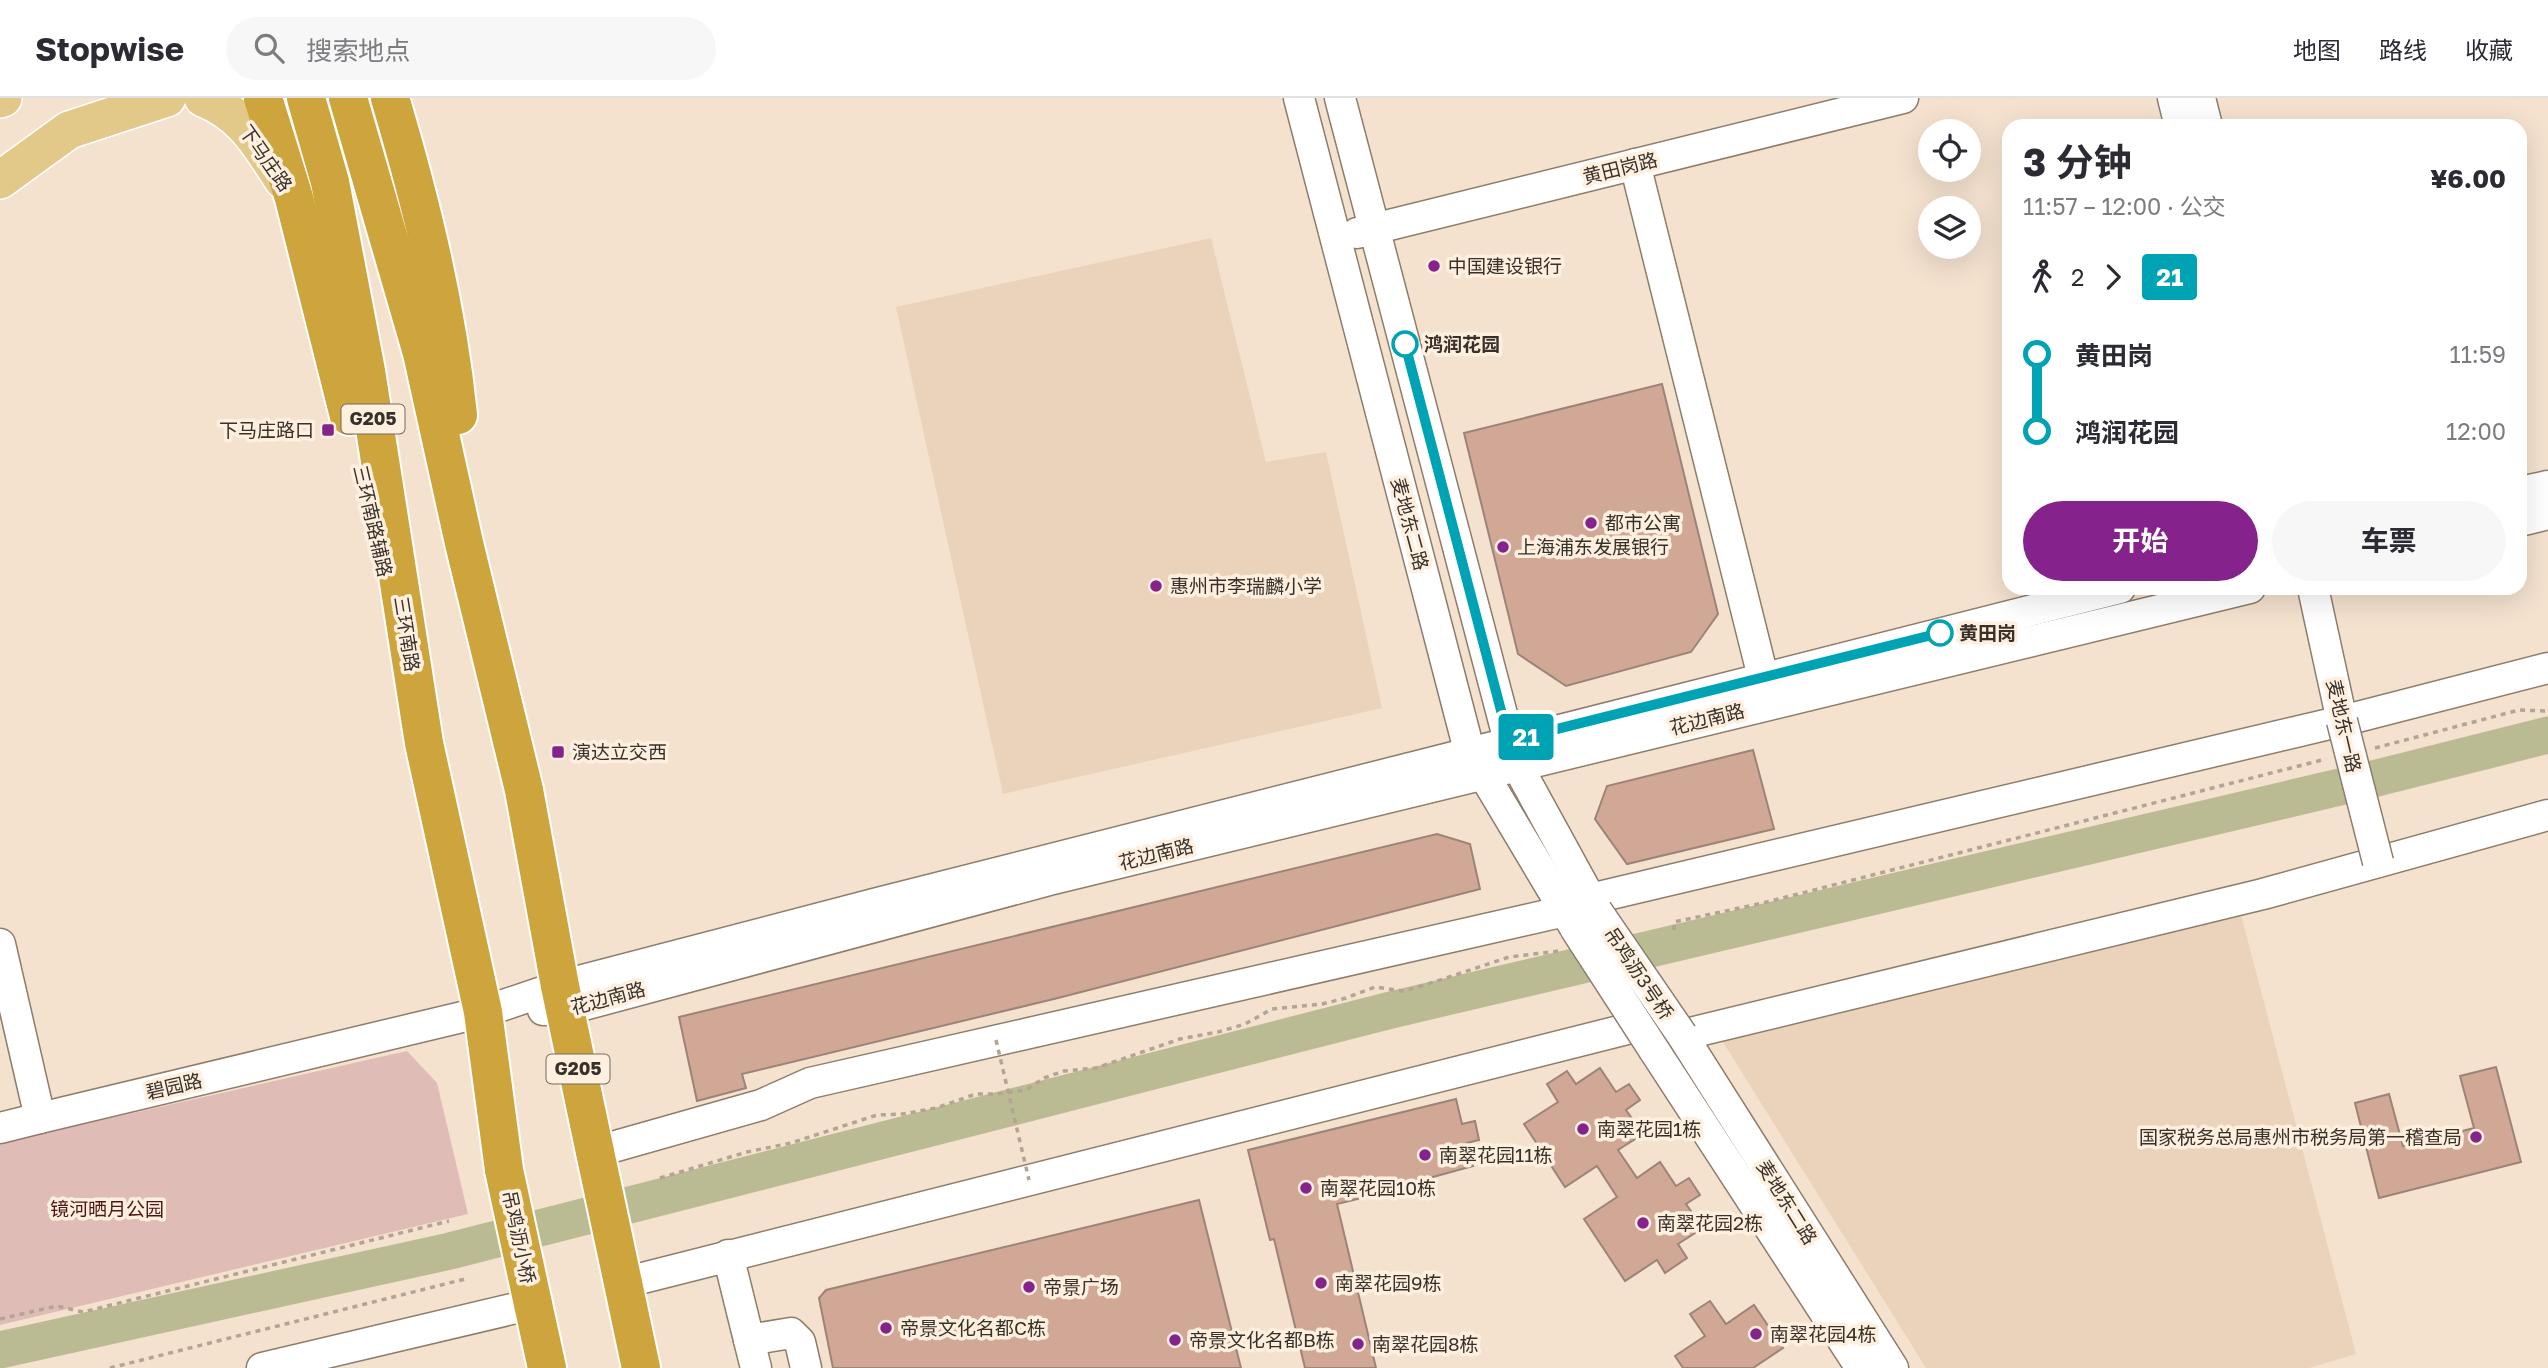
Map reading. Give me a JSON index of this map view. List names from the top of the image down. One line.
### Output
{"streets":{"highway":["G205","三环南路辅路","三环南路","吊鸡沥小桥"],"main road":["下马庄路"],"street":["黄田岗路","麦地东二路","花边南路","麦地东一路","吊鸡沥3号桥","碧园路"]},"crossings":[["下马庄路","三环南路辅路"],["黄田岗路","麦地东二路"],["G205","花边南路"],["G205","吊鸡沥小桥"],["三环南路辅路","三环南路"],["麦地东二路","花边南路"],["麦地东二路","吊鸡沥3号桥"],["三环南路","花边南路"],["三环南路","碧园路"],["三环南路","吊鸡沥小桥"],["花边南路","碧园路"]],"parks":["镜河晒月公园"],"places":{"other":["中国建设银行","鸿润花园","都市公寓","上海浦东发展银行","惠州市李瑞麟小学","黄田岗","南翠花园1栋","国家税务总局惠州市税务局第一稽查局","南翠花园11栋","南翠花园10栋","南翠花园2栋","南翠花园9栋","帝景广场","帝景文化名都C栋","南翠花园4栋","帝景文化名都B栋","南翠花园8栋"],"transit":["下马庄路口","演达立交西"]},"lines":["bus line 21"],"page":{"header":"Stopwise","search":"搜索地点","nav":["地图","路线","收藏"],"on_map":"21","heading":["3 分钟","11:57 – 12:00 · 公交","¥6.00"],"legs":["2","21"],"list":[{"name":"黄田岗","value":"11:59"},{"name":"鸿润花园","value":"12:00"}],"buttons":["开始","车票"]}}
